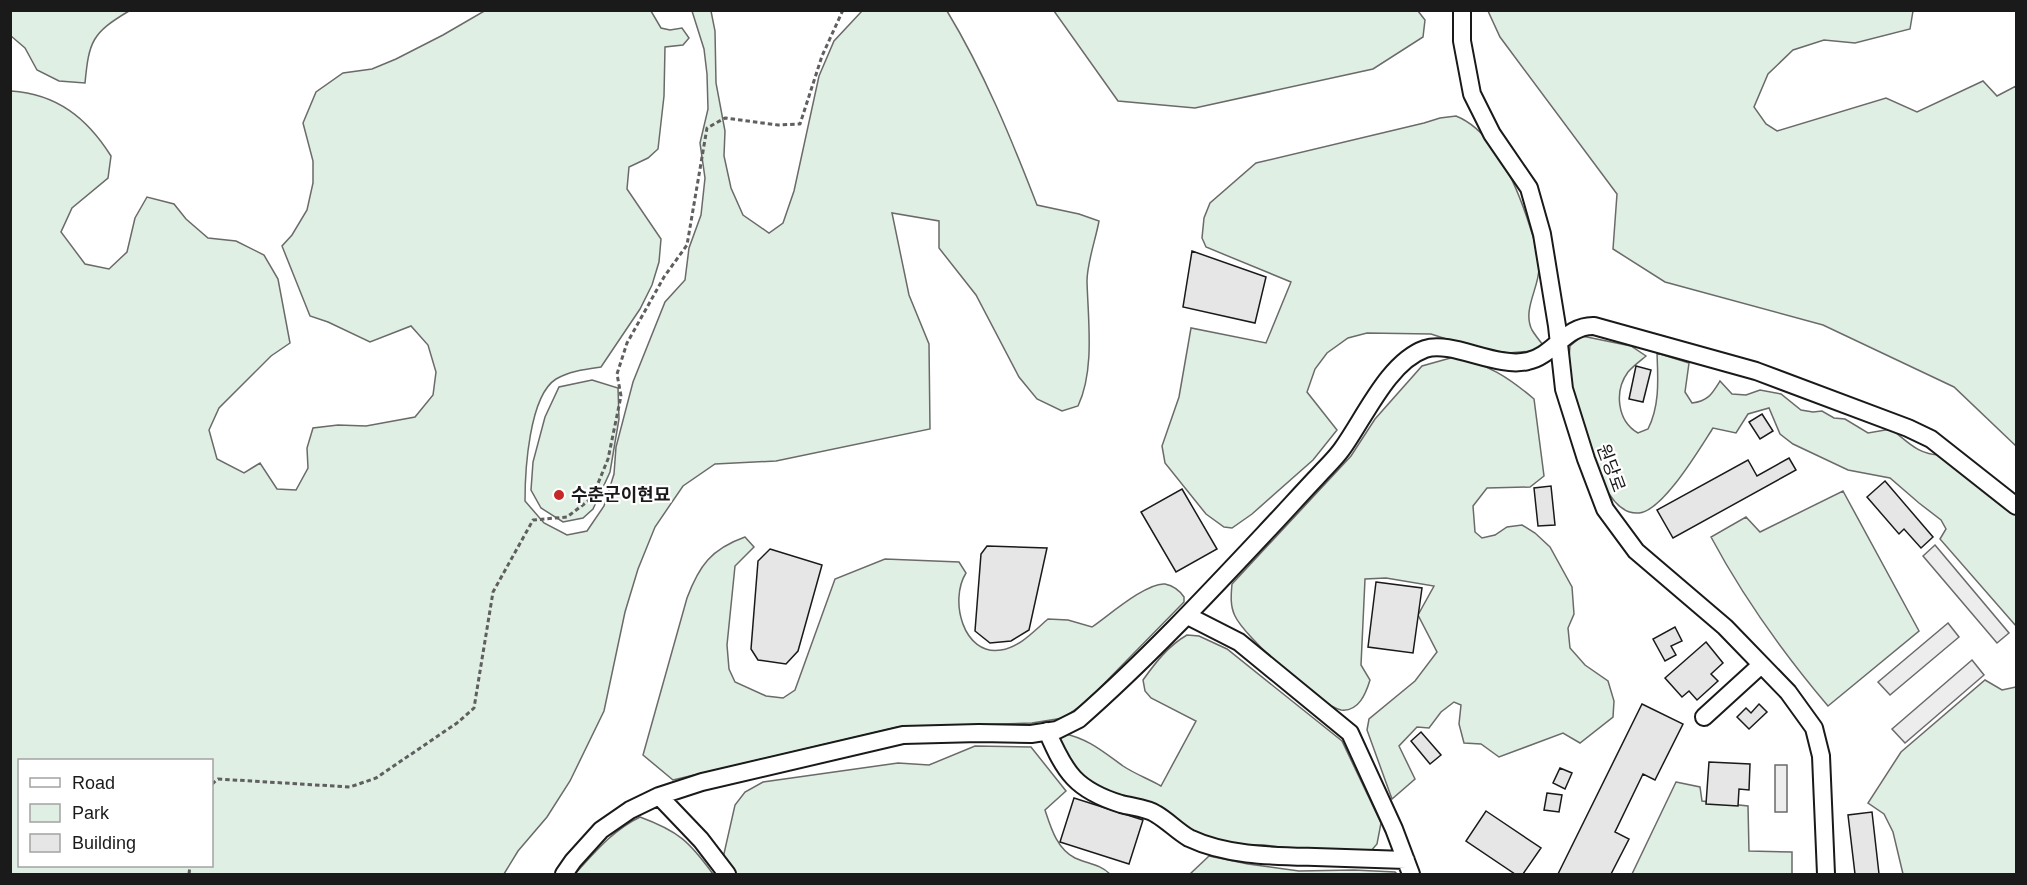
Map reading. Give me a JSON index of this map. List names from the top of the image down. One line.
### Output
{"streets":{"lane":["원당로"]},"places":["수춘군이현묘"],"legend":["Road","Park","Building"]}
